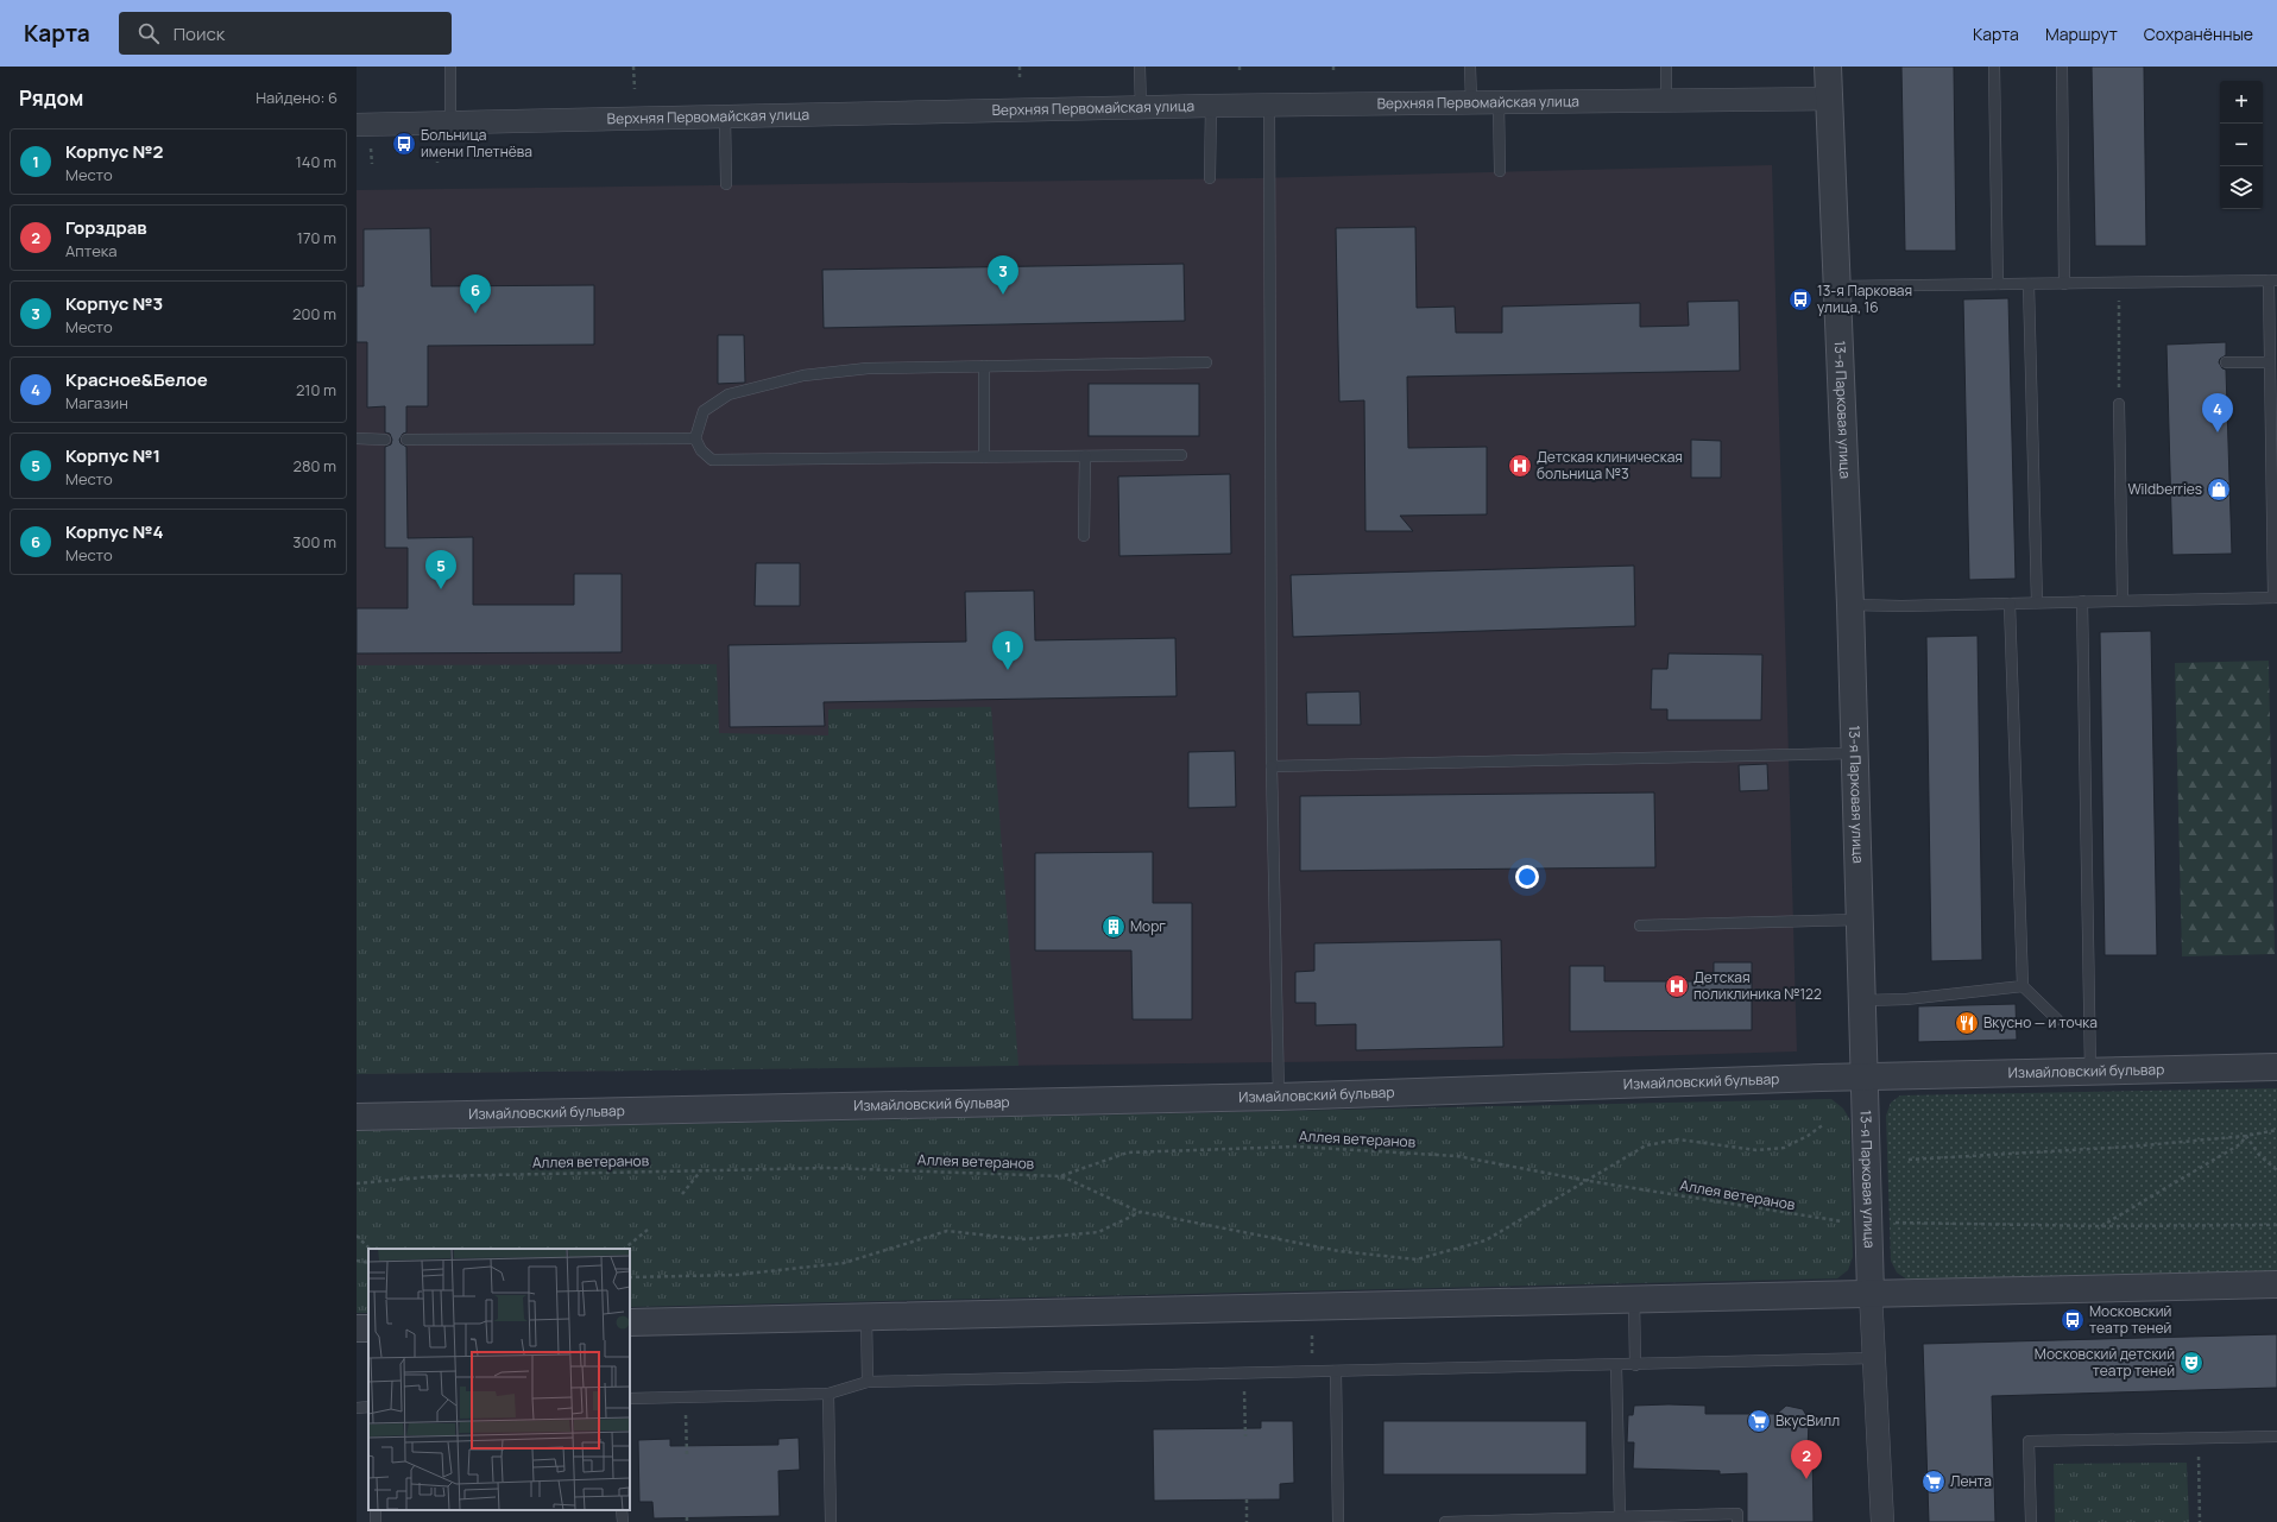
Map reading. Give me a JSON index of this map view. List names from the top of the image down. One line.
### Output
{"streets":{"street":["Верхняя Первомайская улица","13-я Парковая улица","Измайловский бульвар"],"path":["Аллея ветеранов"]},"crossings":[["Верхняя Первомайская улица","13-я Парковая улица"],["13-я Парковая улица","Измайловский бульвар"]],"places":{"bus stop":["Больница имени Плетнёва","13-я Парковая улица, 16","Московский театр теней"],"hospital":["Детская клиническая больница №3","Детская поликлиника №122"],"shop":["Wildberries"],"building":["Морг"],"restaurant":["Вкусно — и точка"],"theatre":["Московский детский театр теней"],"supermarket":["ВкусВилл","Лента"]},"page":{"header":"Карта","search":"Поиск","nav":["Карта","Маршрут","Сохранённые"],"heading":["Рядом","Найдено: 6"],"map_buttons":["+","−"],"list":[{"mark":"1","name":"Корпус №2","note":"Место","value":"140 m"},{"mark":"2","name":"Горздрав","note":"Аптека","value":"170 m"},{"mark":"3","name":"Корпус №3","note":"Место","value":"200 m"},{"mark":"4","name":"Красное&Белое","note":"Магазин","value":"210 m"},{"mark":"5","name":"Корпус №1","note":"Место","value":"280 m"},{"mark":"6","name":"Корпус №4","note":"Место","value":"300 m"}],"pins":["3","6","4","5","1","2"]}}
